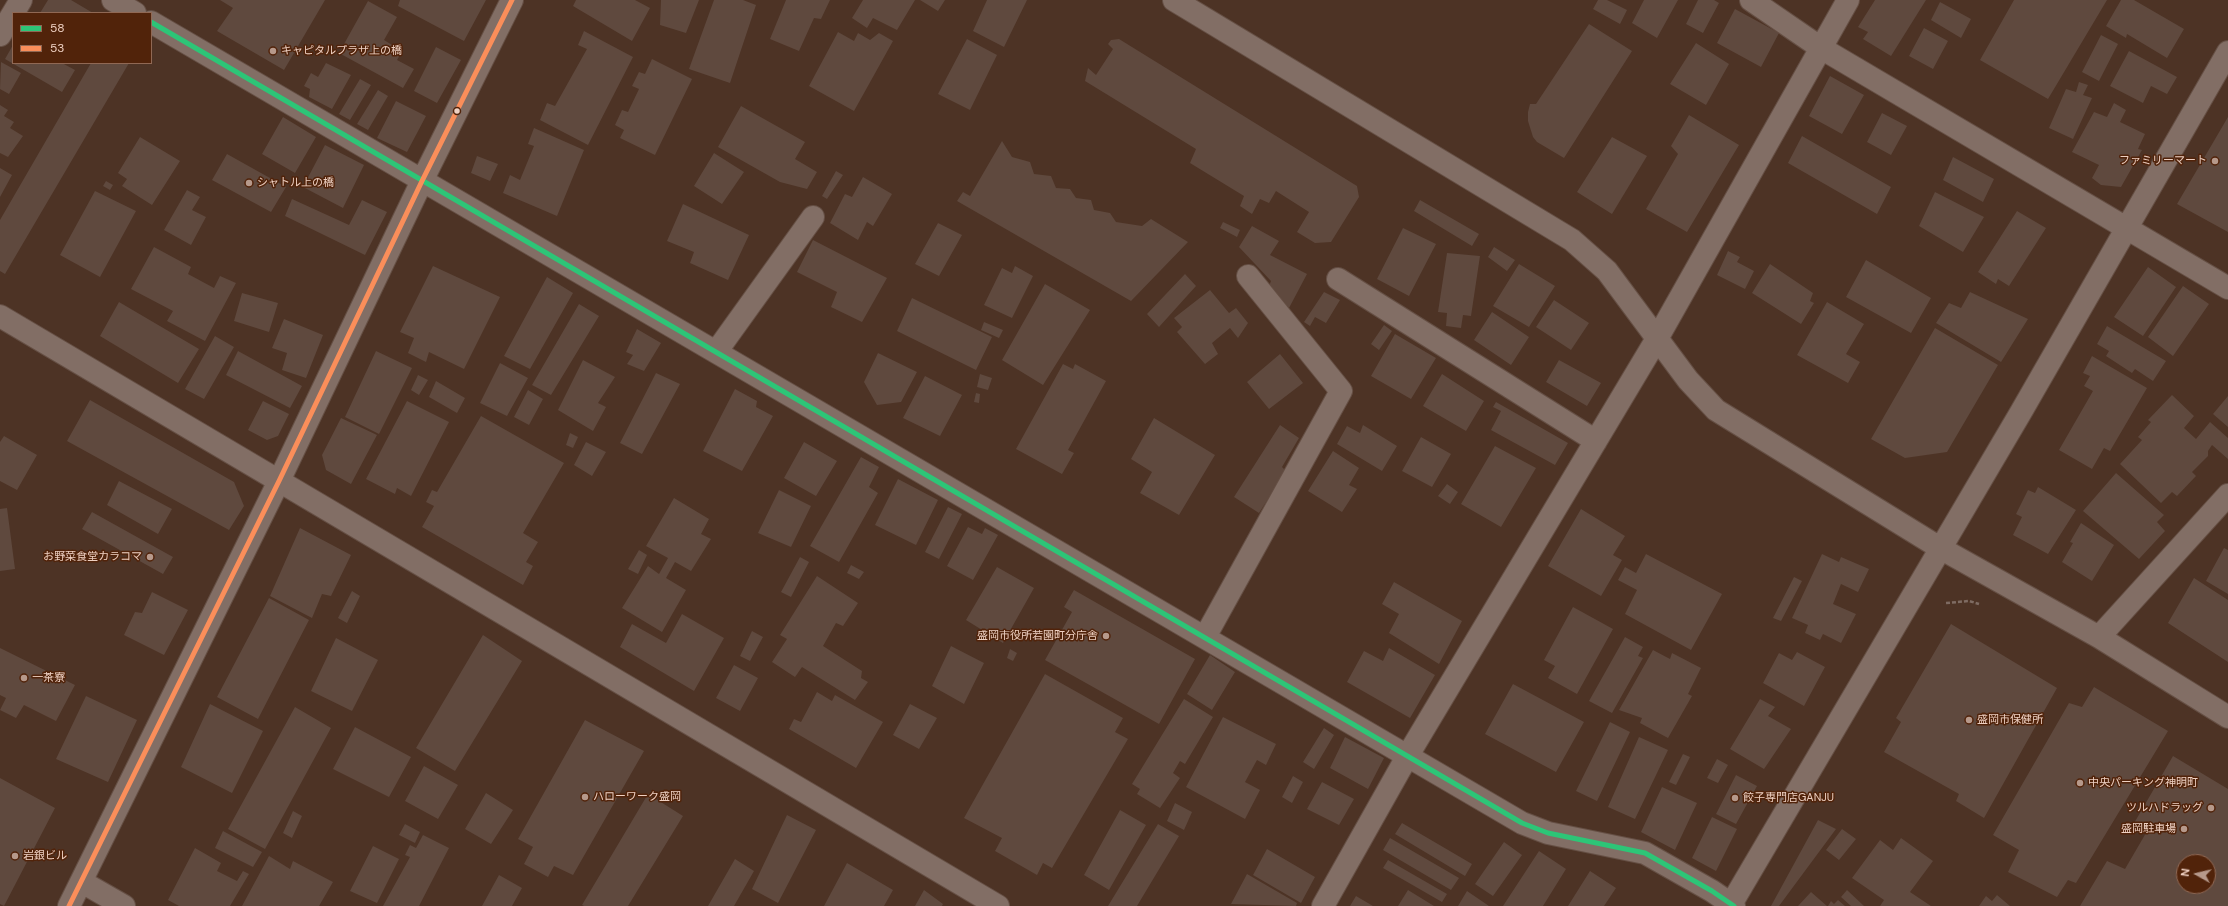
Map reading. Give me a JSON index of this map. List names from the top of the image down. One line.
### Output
{"places":["キャピタルプラザ上の橋","ファミリーマート","シャトル上の橋","お野菜食堂カラコマ","盛岡市役所若園町分庁舎","一茶寮","盛岡市保健所","中央パーキング神明町","ハローワーク盛岡","餃子専門店GANJU","ツルハドラッグ","盛岡駐車場","岩銀ビル"],"lines":["transit line 53","transit line 58"],"legend":["58","53"],"north":"left"}
